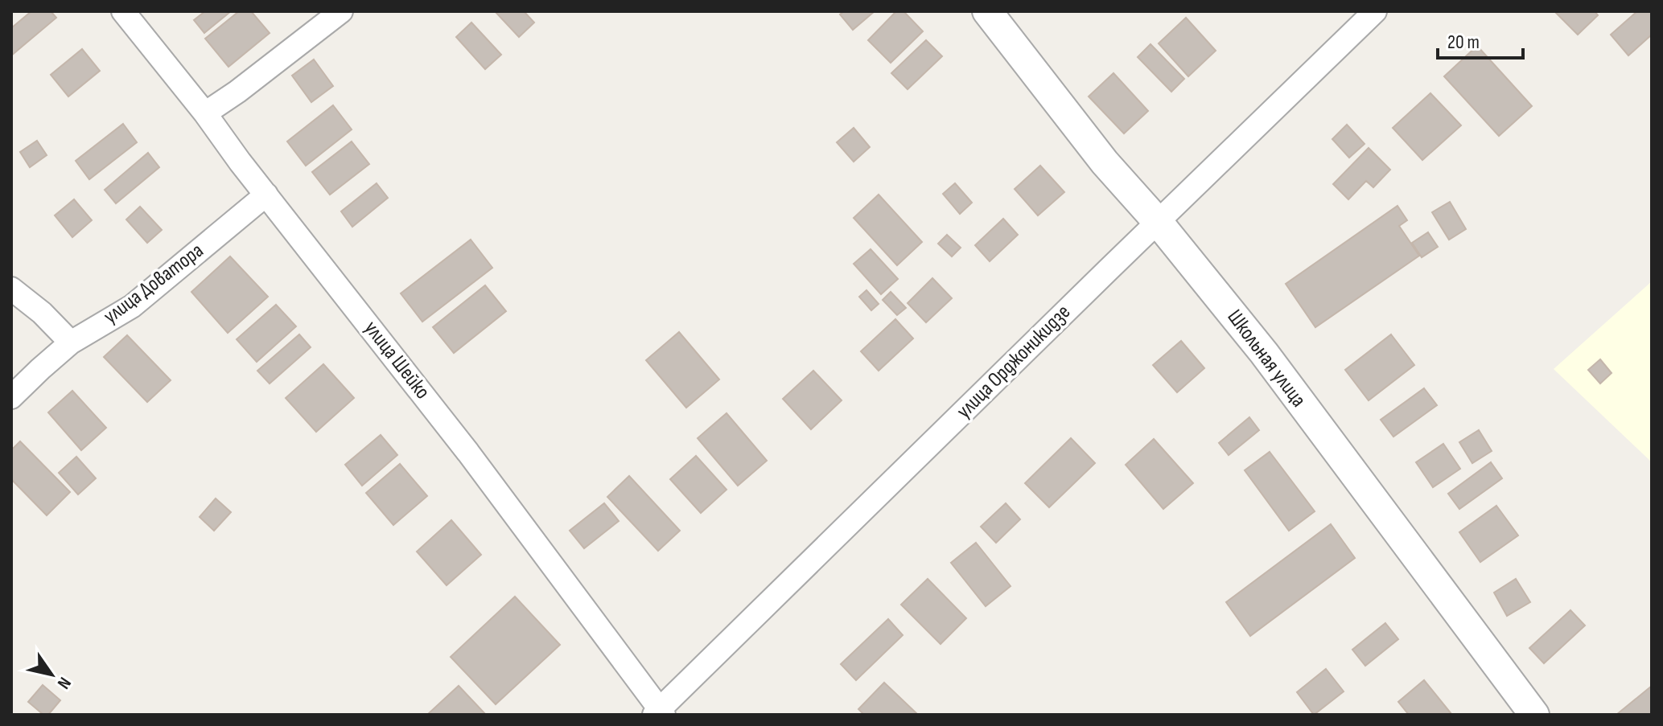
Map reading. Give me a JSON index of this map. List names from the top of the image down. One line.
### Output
{"streets":{"street":["улица Доватора","Школьная улица","улица Шейко","улица Орджоникидзе"]},"crossings":[["улица Доватора","улица Шейко"],["Школьная улица","улица Орджоникидзе"],["улица Шейко","улица Орджоникидзе"]],"scale_bar":"20 m","north":"bottom right"}
